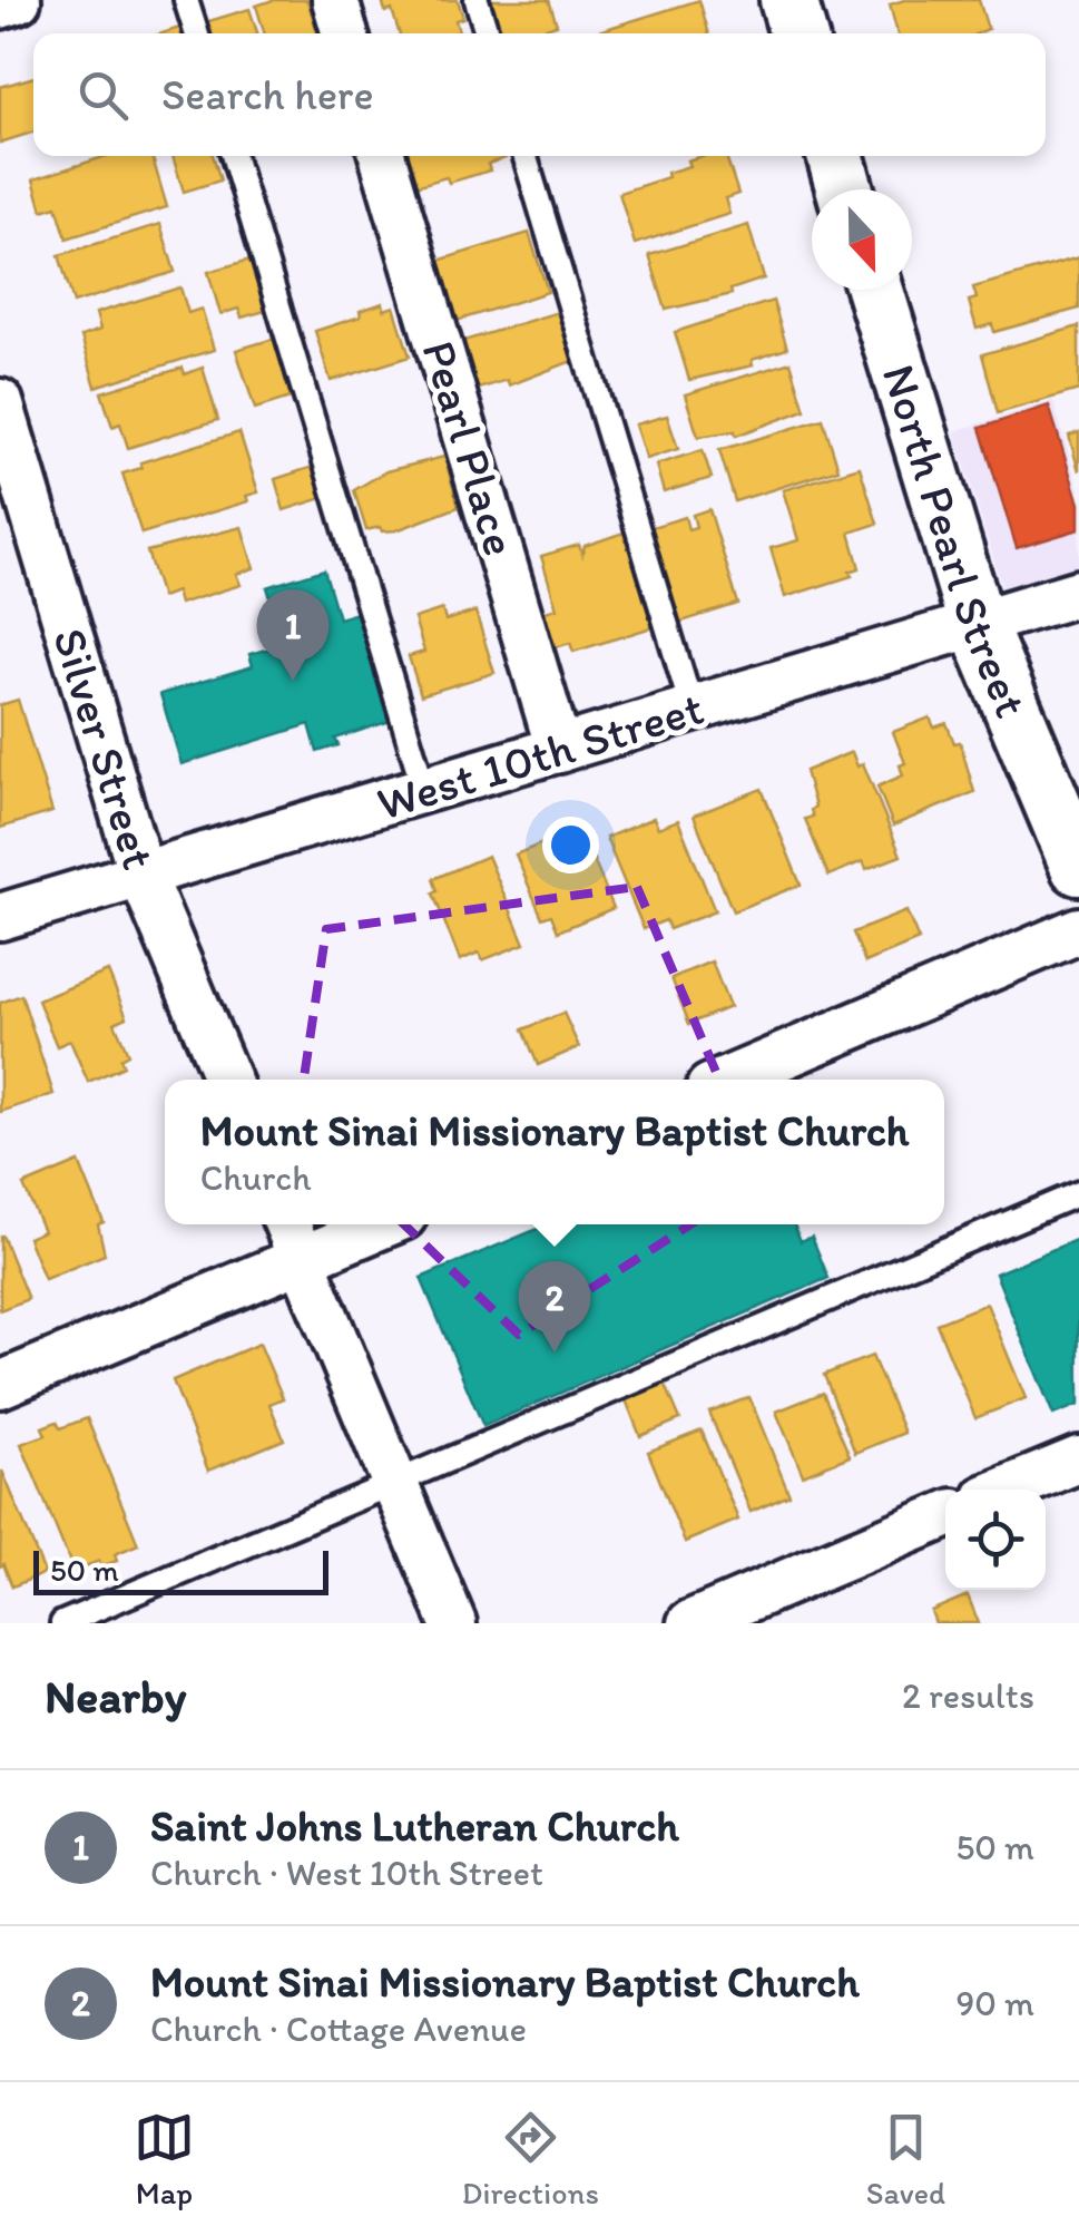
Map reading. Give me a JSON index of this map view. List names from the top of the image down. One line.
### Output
{"streets":{"street":["Pearl Place","North Pearl Street","Silver Street","West 10th Street"]},"crossings":[["Pearl Place","West 10th Street"],["North Pearl Street","West 10th Street"],["Silver Street","West 10th Street"]],"scale_bar":"50 m","north":"bottom","page":{"search":"Search here","pins":["1","2"],"popup":["Mount Sinai Missionary Baptist Church","Church"],"scale":"50 m","heading":["Nearby","2 results"],"list":[{"mark":"1","name":"Saint Johns Lutheran Church","note":"Church · West 10th Street","value":"50 m"},{"mark":"2","name":"Mount Sinai Missionary Baptist Church","note":"Church · Cottage Avenue","value":"90 m"}],"nav":["Map","Directions","Saved"]}}
